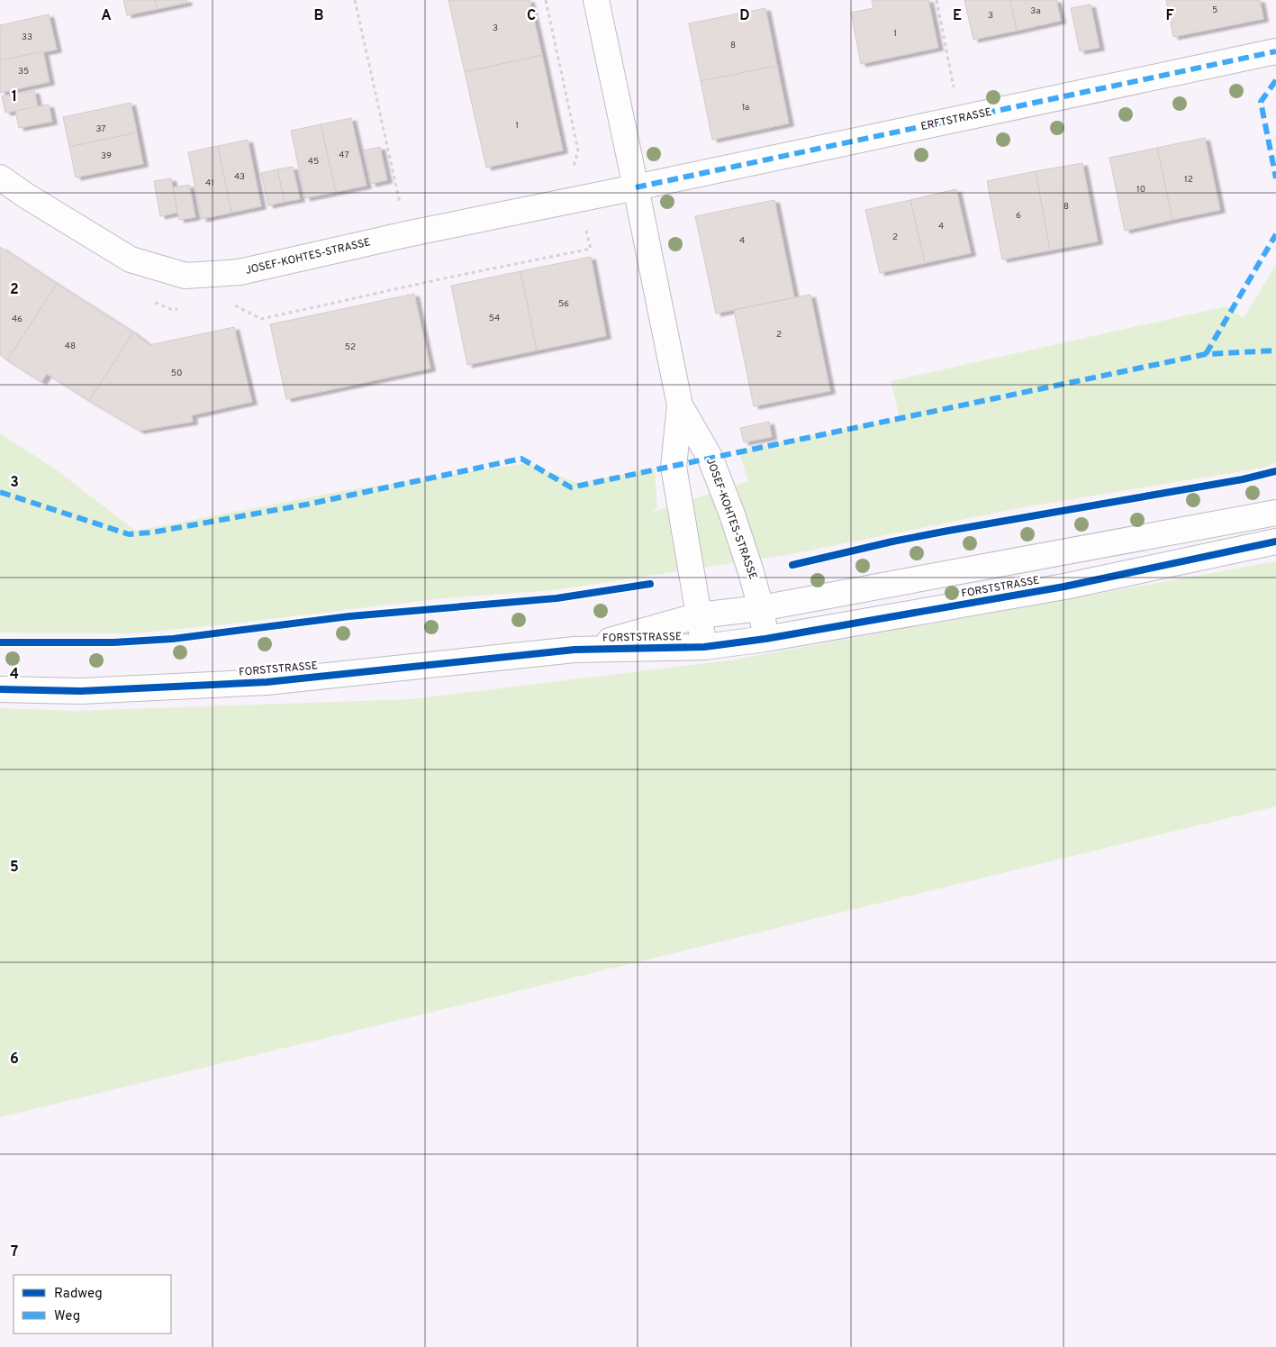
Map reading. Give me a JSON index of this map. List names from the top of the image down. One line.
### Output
{"streets":{"street":["ERFTSTRASSE","JOSEF-KOHTES-STRASSE","FORSTSTRASSE"]},"crossings":[["ERFTSTRASSE","JOSEF-KOHTES-STRASSE"],["JOSEF-KOHTES-STRASSE","FORSTSTRASSE"]],"house_numbers":["5","3a","3","3","1","33","8","35","1a","1","37","47","39","45","43","12","41","10","8","6","4","2","4","56","54","46","2","48","52","50"],"legend":["Radweg","Weg"],"grid":{"columns":["A","B","C","D","E","F"],"rows":["1","2","3","4","5","6","7"]}}
